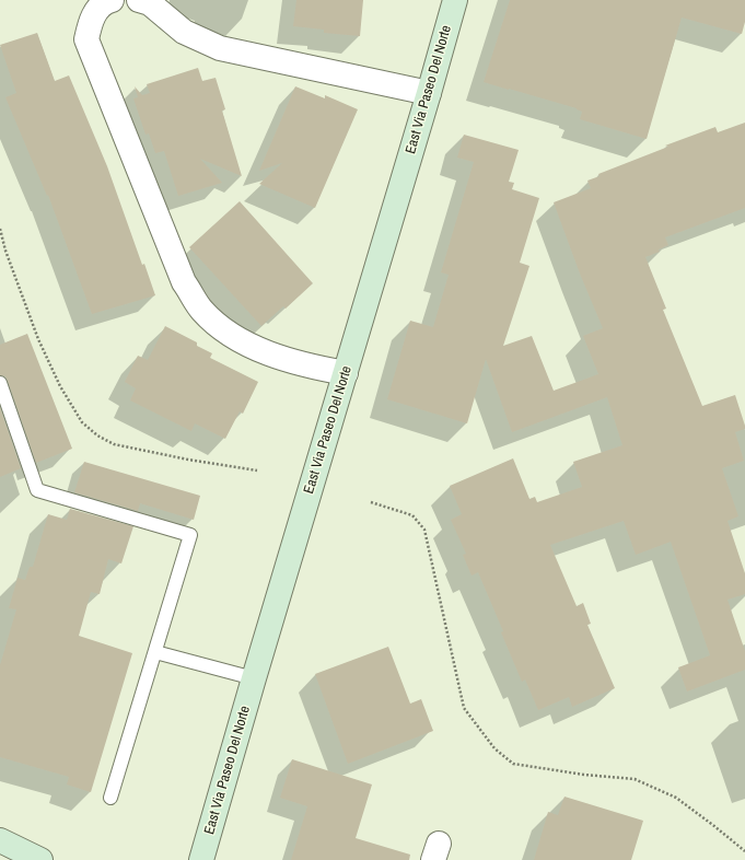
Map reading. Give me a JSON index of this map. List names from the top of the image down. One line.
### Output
{"streets":{"street":["East Via Paseo Del Norte"]}}
